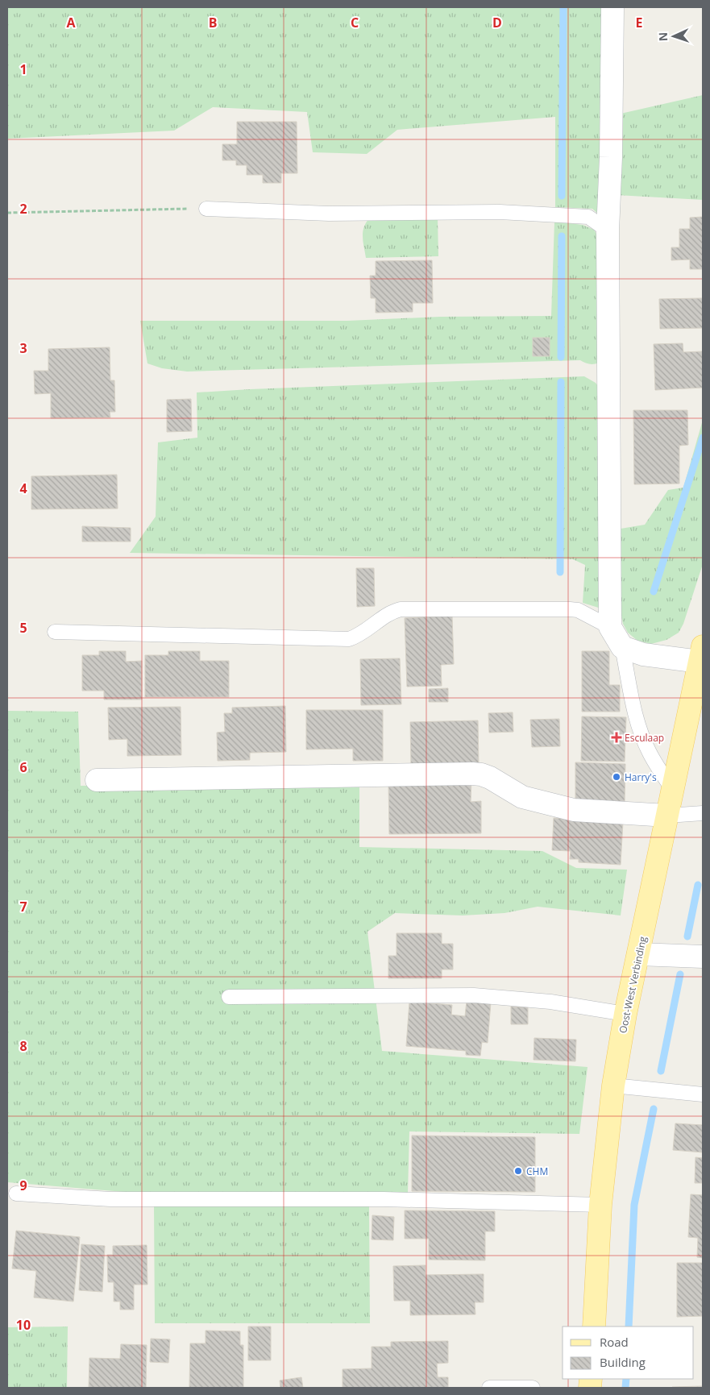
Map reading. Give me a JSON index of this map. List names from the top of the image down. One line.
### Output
{"streets":{"main road":["Oost-West Verbinding"]},"places":{"health":["Esculaap"],"other":["Harry's","CHM"]},"legend":["Road","Building"],"north":"left","grid":{"columns":["A","B","C","D","E"],"rows":["1","2","3","4","5","6","7","8","9","10"]}}
